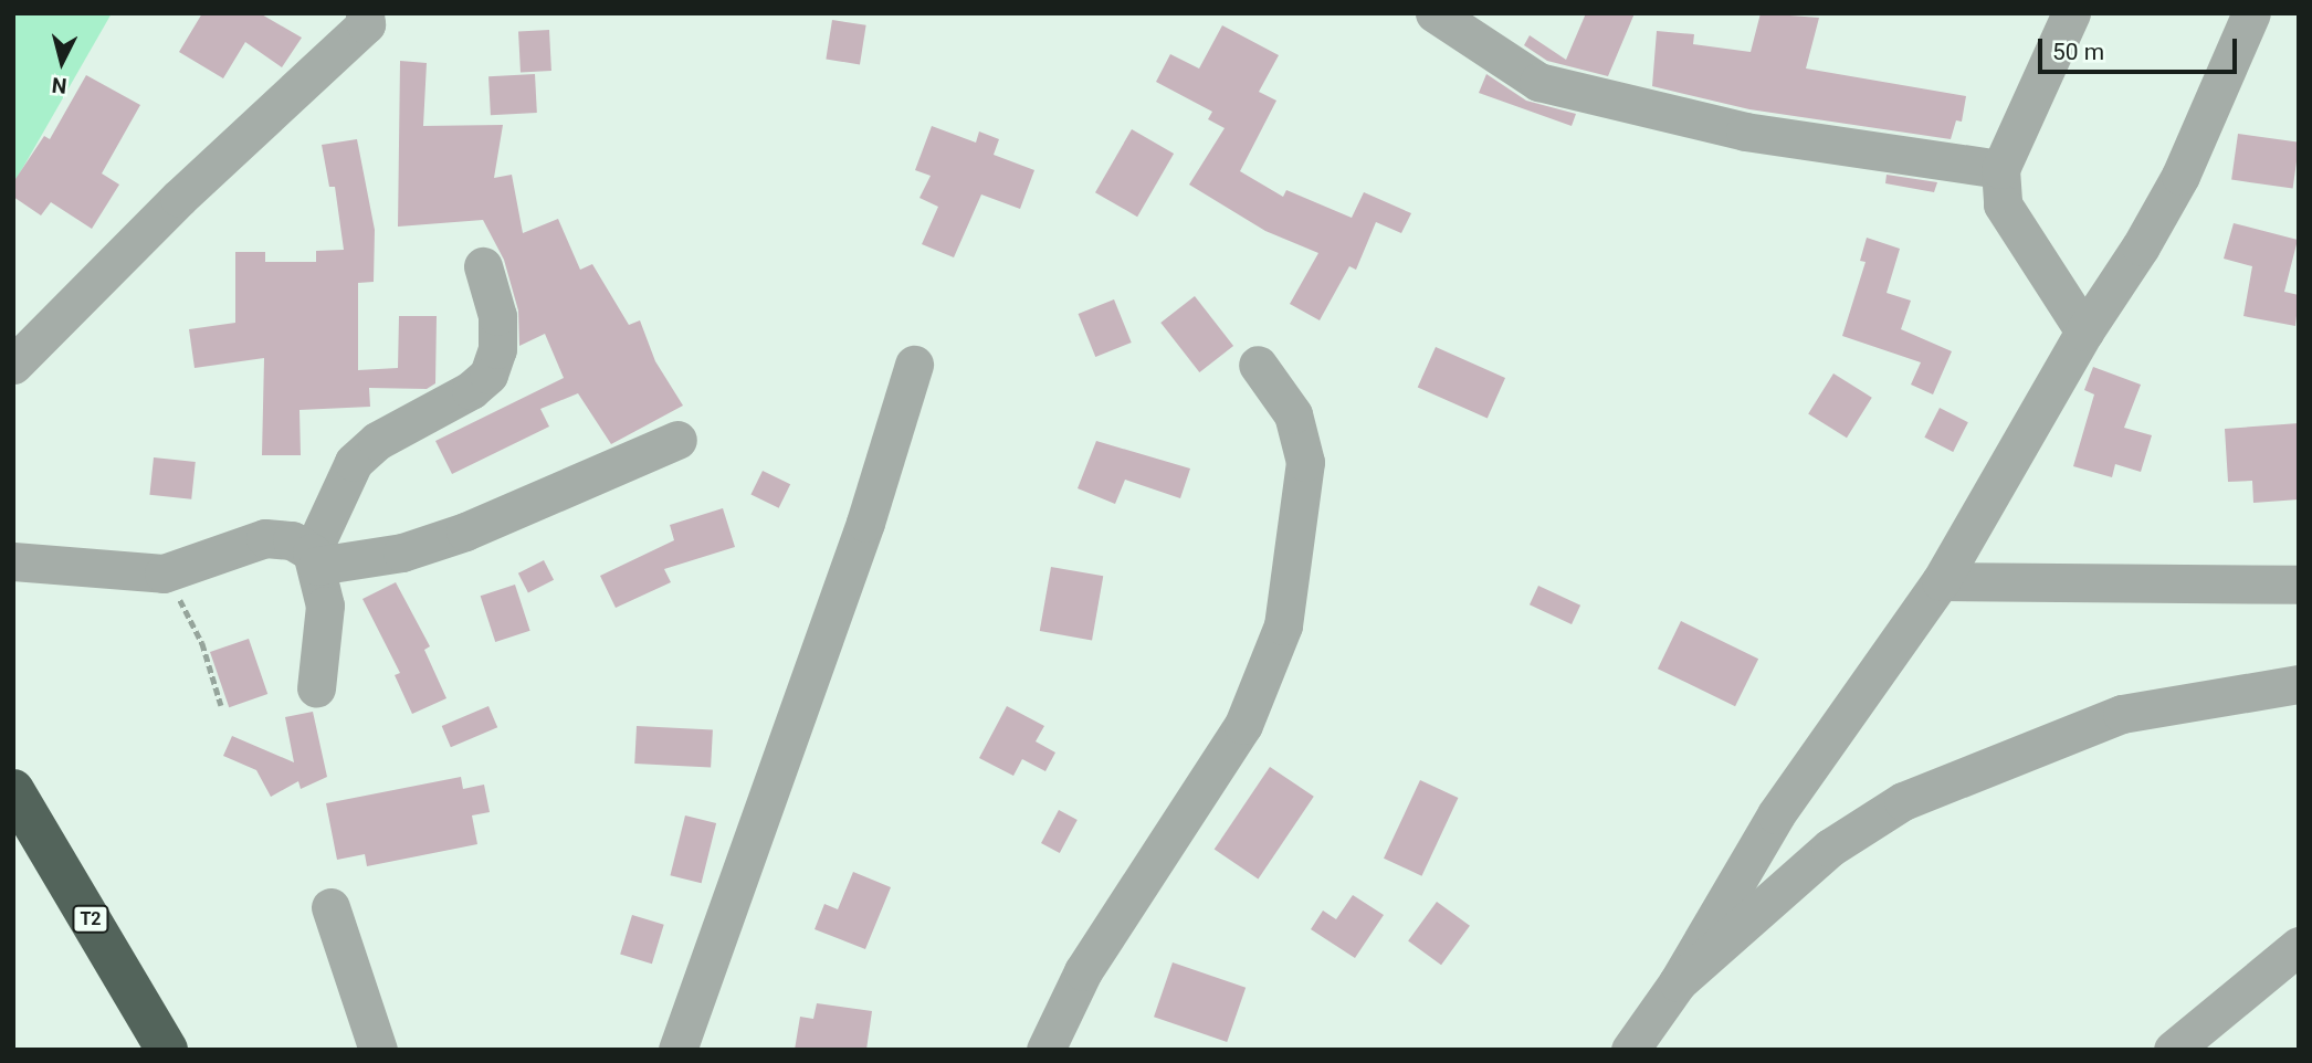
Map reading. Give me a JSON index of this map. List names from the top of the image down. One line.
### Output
{"streets":{"highway":["T2"]},"scale_bar":"50 m","north":"bottom"}
